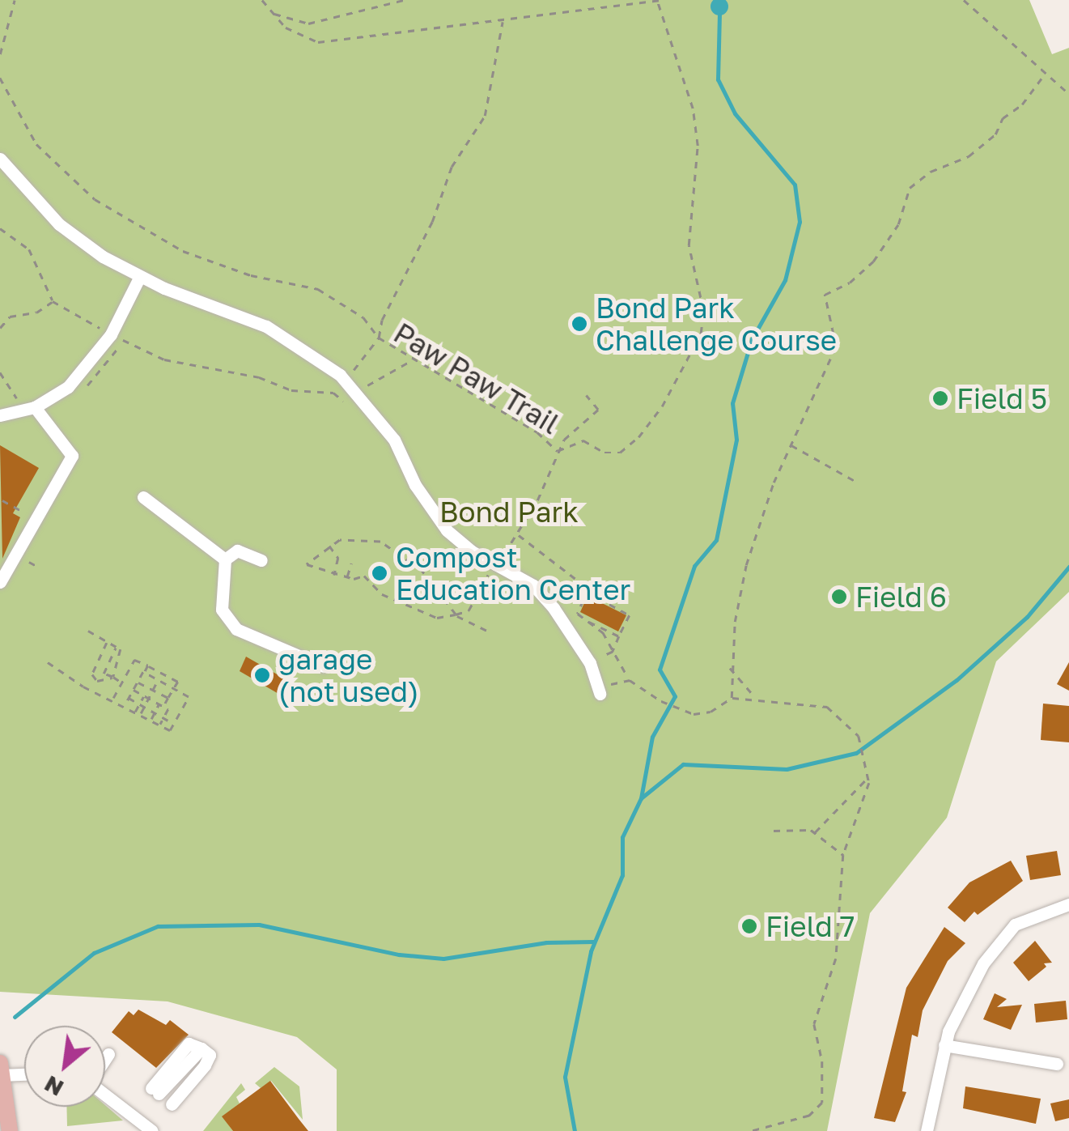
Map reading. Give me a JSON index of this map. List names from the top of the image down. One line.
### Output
{"streets":{"path":["Paw Paw Trail"]},"parks":["Bond Park"],"places":["Bond Park Challenge Course","Field 5","Compost Education Center","Field 6","garage (not used)","Field 7"],"north":"bottom left"}
